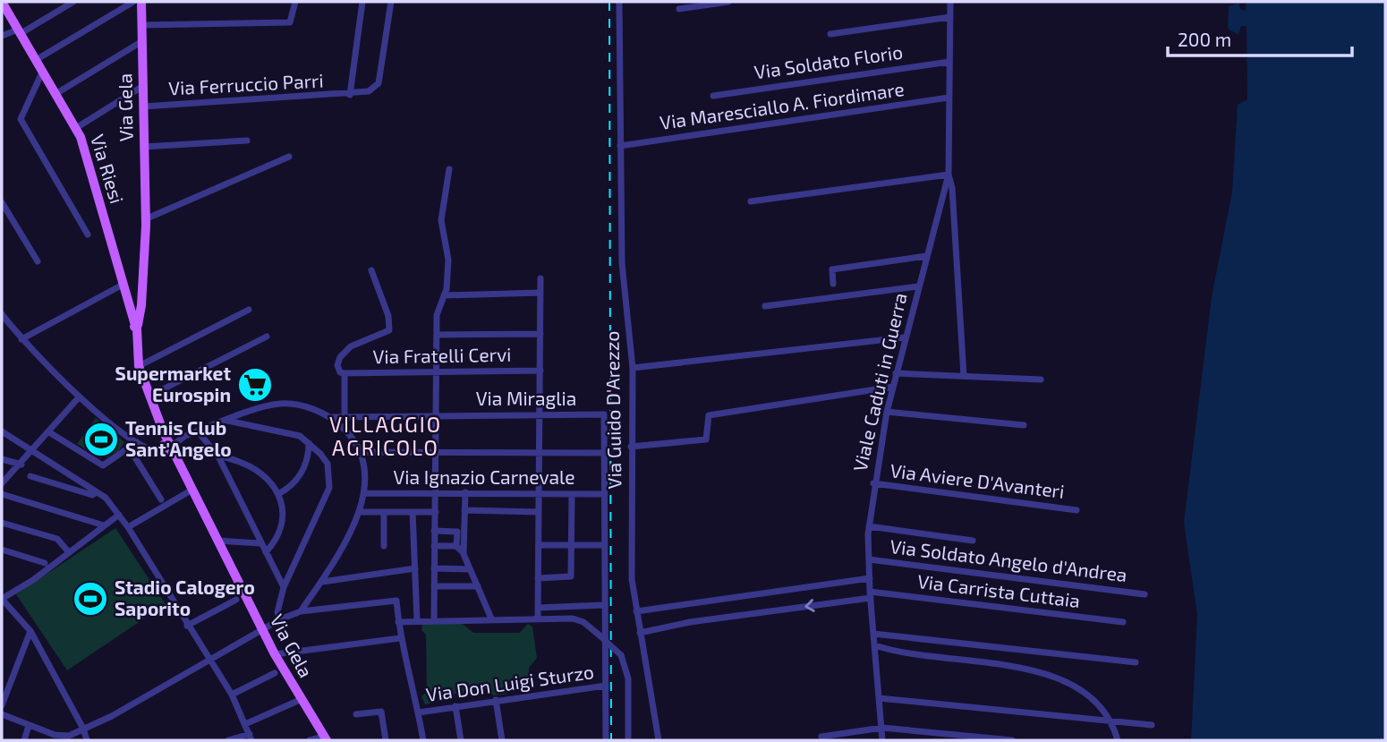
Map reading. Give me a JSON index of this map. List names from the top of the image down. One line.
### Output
{"streets":{"main road":["Via Gela","Via Riesi"],"street":["Via Soldato Florio","Via Ferruccio Parri","Via Maresciallo A. Fiordimare","Via Fratelli Cervi","Viale Caduti in Guerra","Via Miraglia","Via Guido D'Arezzo","Via Ignazio Carnevale","Via Aviere D'Avanteri","Via Soldato Angelo d'Andrea","Via Carrista Cuttaia","Via Don Luigi Sturzo"]},"crossings":[["Via Ferruccio Parri","Via Gela"],["Via Maresciallo A. Fiordimare","Via Guido D'Arezzo"],["Via Gela","Via Riesi"],["Viale Caduti in Guerra","Via Aviere D'Avanteri"],["Viale Caduti in Guerra","Via Soldato Angelo d'Andrea"],["Viale Caduti in Guerra","Via Carrista Cuttaia"],["Via Miraglia","Via Ignazio Carnevale"],["Via Miraglia","Via Don Luigi Sturzo"],["Via Guido D'Arezzo","Via Carrista Cuttaia"]],"districts":["VILLAGGIO AGRICOLO"],"places":{"supermarket":["Supermarket Eurospin"],"sports":["Tennis Club Sant'Angelo","Stadio Calogero Saporito"]},"scale_bar":"200 m"}
